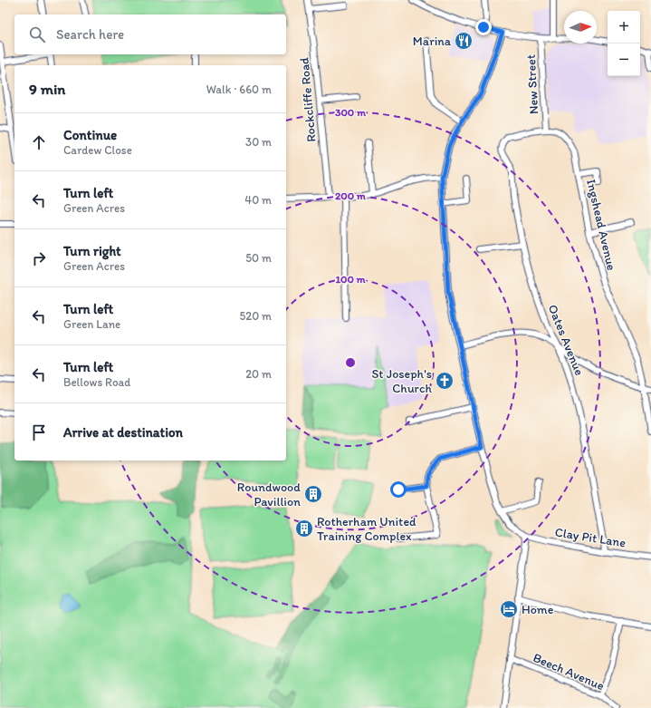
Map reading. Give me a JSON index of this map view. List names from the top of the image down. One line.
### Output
{"streets":{"street":["New Street","Rockcliffe Road","Ingshead Avenue","Oates Avenue","Clay Pit Lane","Beech Avenue"]},"crossings":[["New Street","Ingshead Avenue"],["New Street","Oates Avenue"],["Ingshead Avenue","Oates Avenue"],["Oates Avenue","Clay Pit Lane"]],"places":{"restaurant":["Marina"],"church":["St Joseph's Church"],"building":["Roundwood Pavillion","Rotherham United Training Complex"],"hotel":["Home"]},"north":"right","page":{"map_buttons":["+","−"],"search":"Search here","heading":["9 min","Walk · 660 m"],"list":[["Continue","Cardew Close","30 m"],["Turn left","Green Acres","40 m"],["Turn right","Green Acres","50 m"],["Turn left","Green Lane","520 m"],["Turn left","Bellows Road","20 m"],"Arrive at destination"]},"rings":["300 m","200 m","100 m"]}
